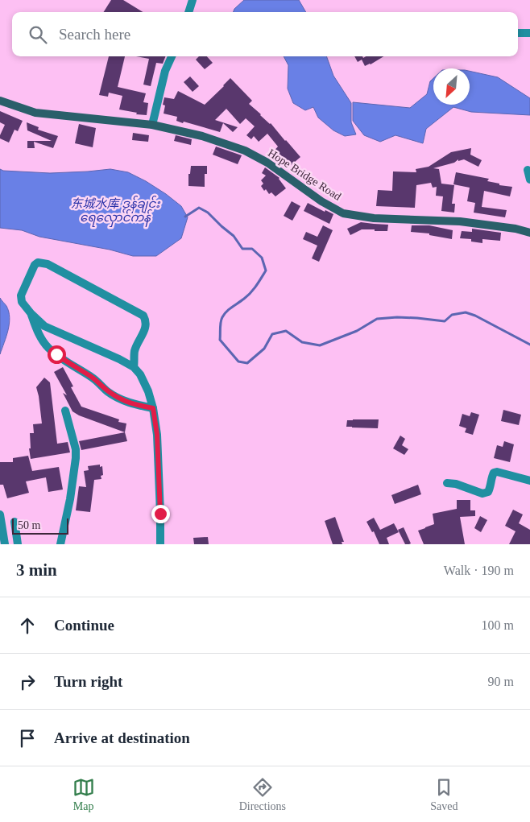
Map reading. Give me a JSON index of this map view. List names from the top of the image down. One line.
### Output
{"streets":{"main road":["Hope Bridge Road"]},"water":["东城水库 ဒွန်ချင်း ရေလှောင်ကန်"],"scale_bar":"50 m","north":"bottom left","page":{"search":"Search here","scale":"50 m","heading":["3 min","Walk · 190 m"],"list":[["Continue","100 m"],["Turn right","90 m"],"Arrive at destination"],"nav":["Map","Directions","Saved"]}}
